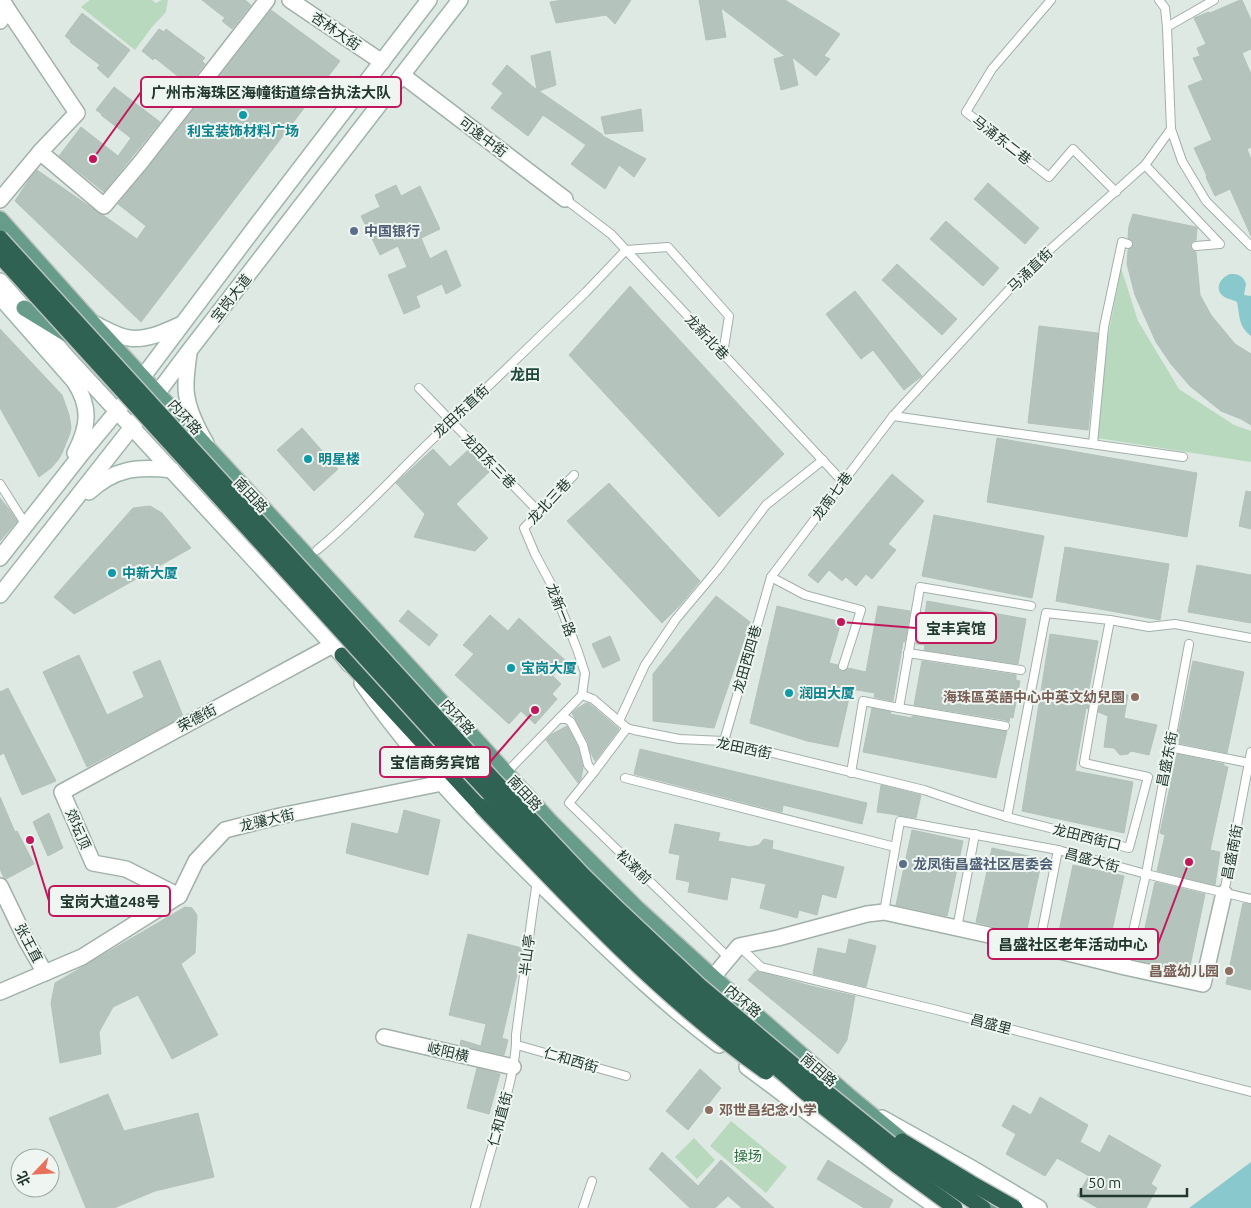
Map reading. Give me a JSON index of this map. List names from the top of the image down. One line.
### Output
{"streets":{"highway":["内环路"],"main road":["杏林大街","可逸中街","宝岗大道","南田路","荣德街","龙骧大街","郊坛顶","昌盛南街","张王直","岐阳横"],"lane":["马涌东二巷","马涌直街","龙新北巷","龙田东直街","龙田东三巷","龙南七巷","龙北三巷","龙新一路","龙田西四巷","龙田西街","昌盛东街","龙田西街口","昌盛大街","松漱前","半山亭","昌盛里","仁和西街","仁和直街"]},"crossings":[["杏林大街","宝岗大道"],["可逸中街","宝岗大道"],["可逸中街","龙新北巷"],["马涌东二巷","马涌直街"],["马涌直街","龙南七巷"],["宝岗大道","南田路"],["龙新北巷","龙田东直街"],["龙新北巷","龙南七巷"],["龙田东直街","龙田东三巷"],["内环路","南田路"],["龙田东三巷","龙北三巷"],["龙南七巷","龙田西四巷"],["龙北三巷","龙新一路"],["龙新一路","龙田西街"],["龙田西四巷","龙田西街"],["荣德街","郊坛顶"],["龙田西街","龙田西街口"],["龙田西街","松漱前"],["昌盛东街","昌盛南街"],["昌盛东街","昌盛大街"],["龙骧大街","郊坛顶"],["昌盛南街","昌盛大街"],["半山亭","仁和直街"],["岐阳横","仁和直街"],["仁和西街","仁和直街"]],"districts":["龙田"],"parks":["操场"],"places":["利宝装饰材料广场","广州市海珠区海幢街道综合执法大队","中国银行","明星楼","中新大厦","宝丰宾馆","宝岗大厦","润田大厦","海珠區英語中心中英文幼兒園","宝信商务宾馆","宝岗大道248号","昌盛社区老年活动中心","龙凤街昌盛社区居委会","昌盛幼儿园","邓世昌纪念小学"],"scale_bar":"50 m","north":"bottom left"}
